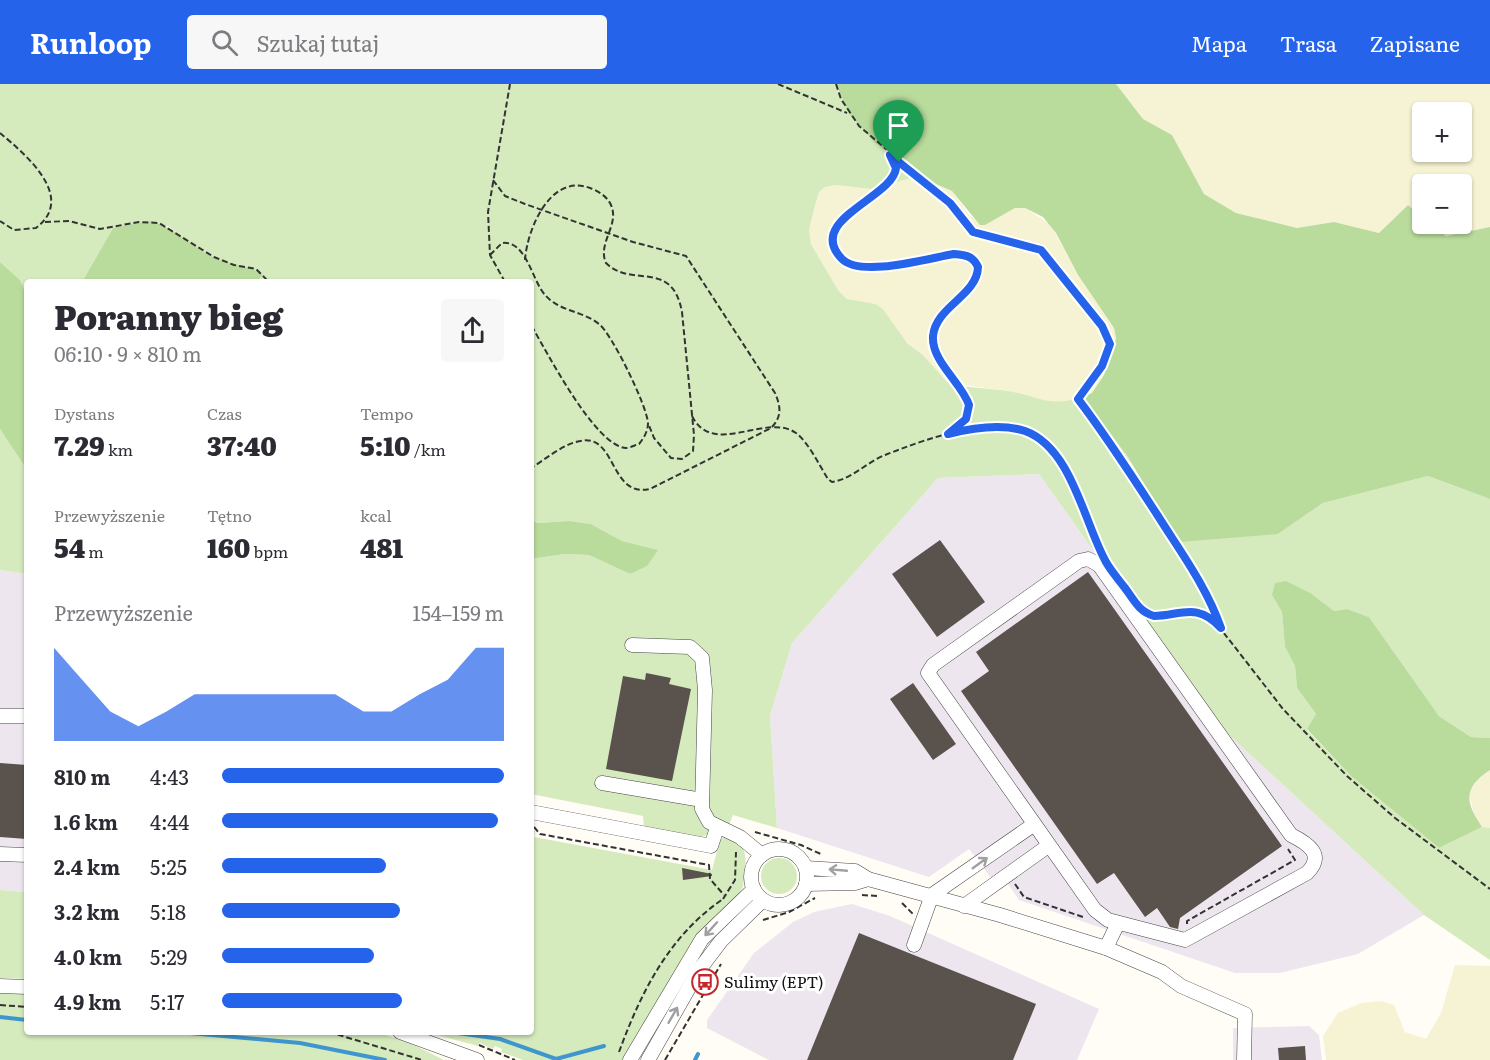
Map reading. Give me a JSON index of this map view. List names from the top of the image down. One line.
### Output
{"places":{"bus stop":["Sulimy (EPT)"]},"page":{"header":"Runloop","search":"Szukaj tutaj","nav":["Mapa","Trasa","Zapisane"],"map_buttons":["+","−"],"heading":["Poranny bieg","06:10 · 9 × 810 m"],"stats":[["Dystans","7.29 km"],["Czas","37:40"],["Tempo","5:10 /km"],["Przewyższenie","54 m"],["Tętno","160 bpm"],["kcal","481"]],"chart":["Przewyższenie","154–159 m"],"list":[{"name":"810 m","note":"4:43"},{"name":"1.6 km","note":"4:44"},{"name":"2.4 km","note":"5:25"},{"name":"3.2 km","note":"5:18"},{"name":"4.0 km","note":"5:29"},{"name":"4.9 km","note":"5:17"}]}}
